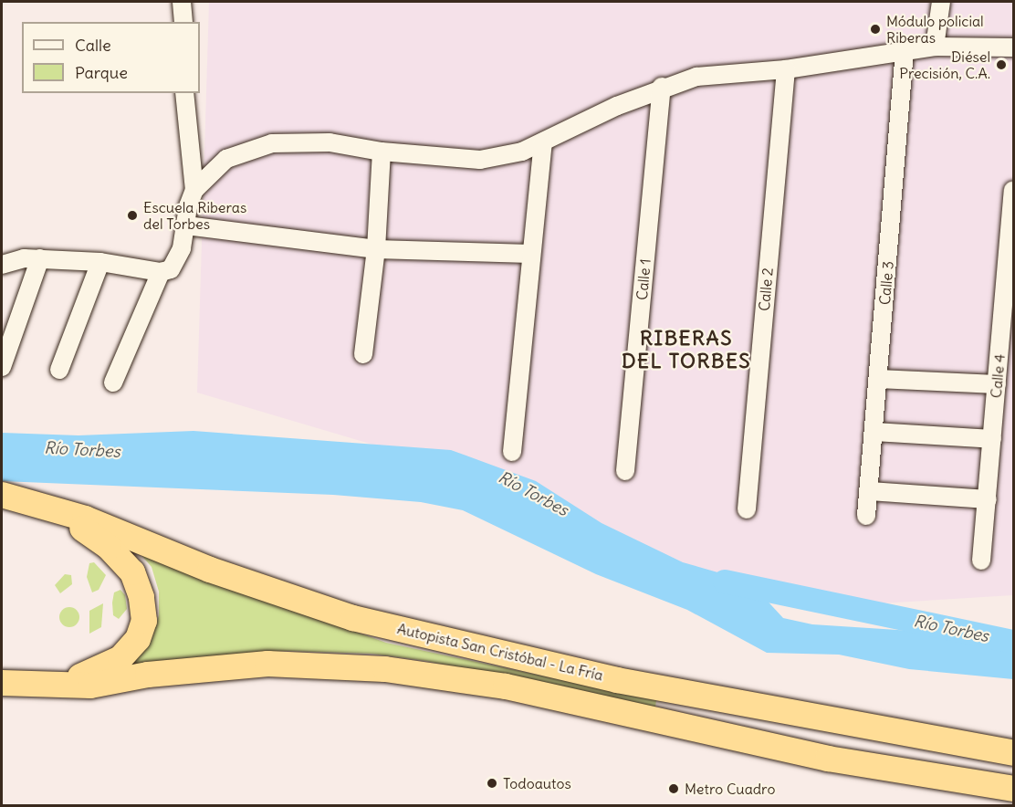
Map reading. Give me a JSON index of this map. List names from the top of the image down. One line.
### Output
{"streets":{"highway":["Autopista San Cristóbal - La Fría"],"street":["Calle 1","Calle 3","Calle 2","Calle 4"]},"districts":["RIBERAS DEL TORBES"],"water":["Río Torbes"],"places":["Módulo policial Riberas","Diésel Precisión, C.A.","Escuela Riberas del Torbes","Todoautos","Metro Cuadro"],"legend":["Calle","Parque"]}
